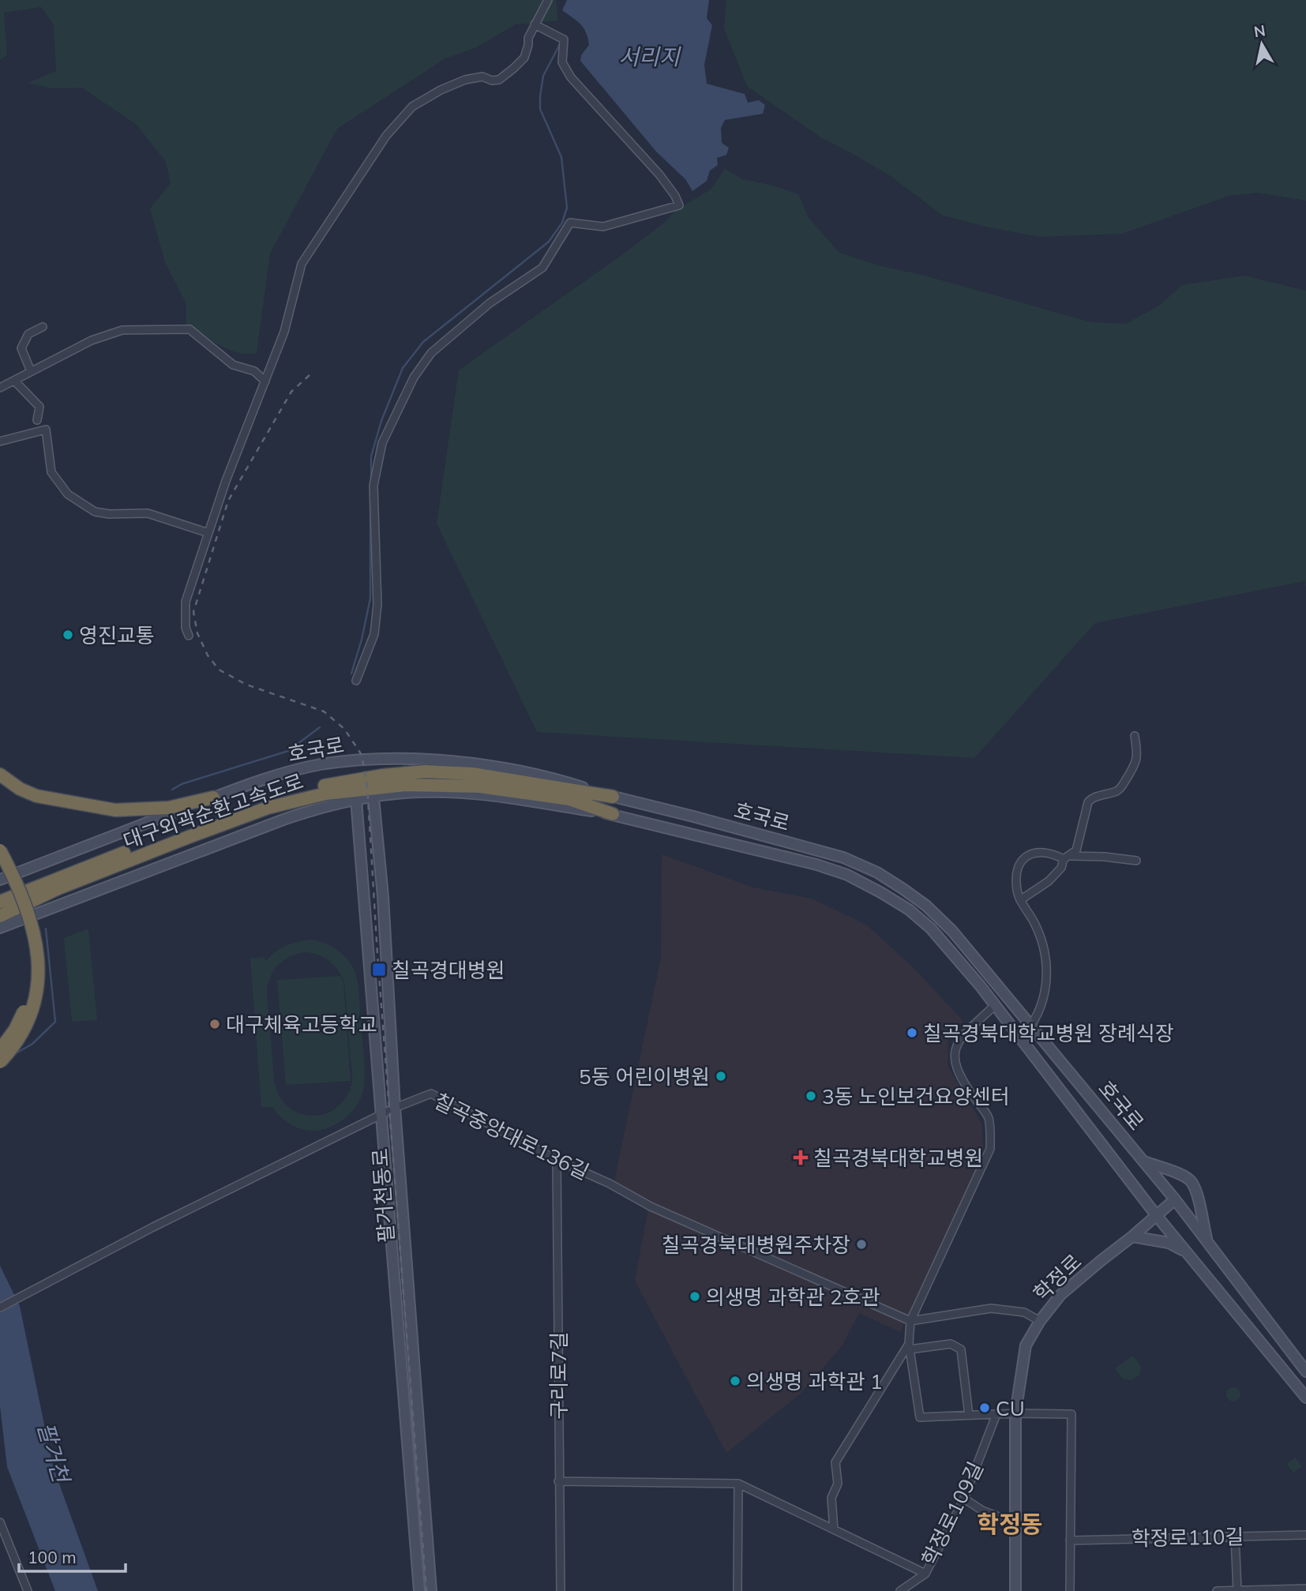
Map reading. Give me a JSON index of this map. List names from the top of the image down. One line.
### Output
{"streets":{"highway":["대구외곽순환고속도로"],"main road":["호국로","팔거천동로","학정로"],"street":["칠곡중앙대로136길","구리로7길","학정로109길","학정로110길"]},"crossings":[["호국로","대구외곽순환고속도로"],["호국로","팔거천동로"],["호국로","학정로"],["칠곡중앙대로136길","팔거천동로"],["칠곡중앙대로136길","구리로7길"]],"districts":["학정동"],"water":["서리지","팔거천"],"places":{"other":["영진교통","대구체육고등학교","칠곡경북대학교병원 장례식장","5동 어린이병원","3동 노인보건요양센터","칠곡경북대병원주차장","의생명 과학관 2호관","의생명 과학관 1","CU"],"transit":["칠곡경대병원"],"health":["칠곡경북대학교병원"]},"scale_bar":"100 m","north":"top"}
